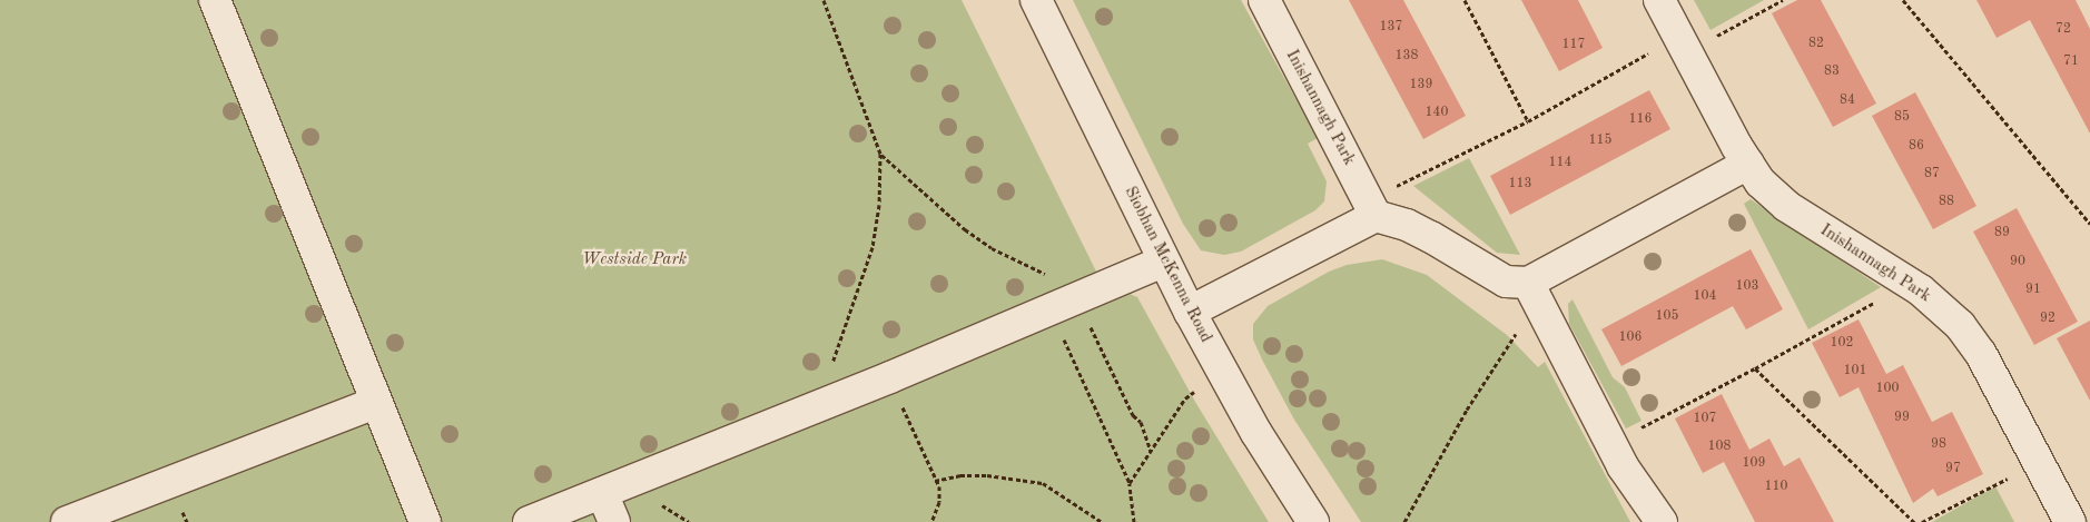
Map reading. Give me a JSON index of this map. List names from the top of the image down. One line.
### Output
{"streets":{"street":["Inishannagh Park","Siobhan McKenna Road"]},"parks":["Westside Park"],"house_numbers":["137","72","82","117","138","71","83","139","84","140","85","116","115","86","114","87","113","88","89","90","103","91","104","105","92","106","102","101","100","99","107","98","108","109","97","110"]}
